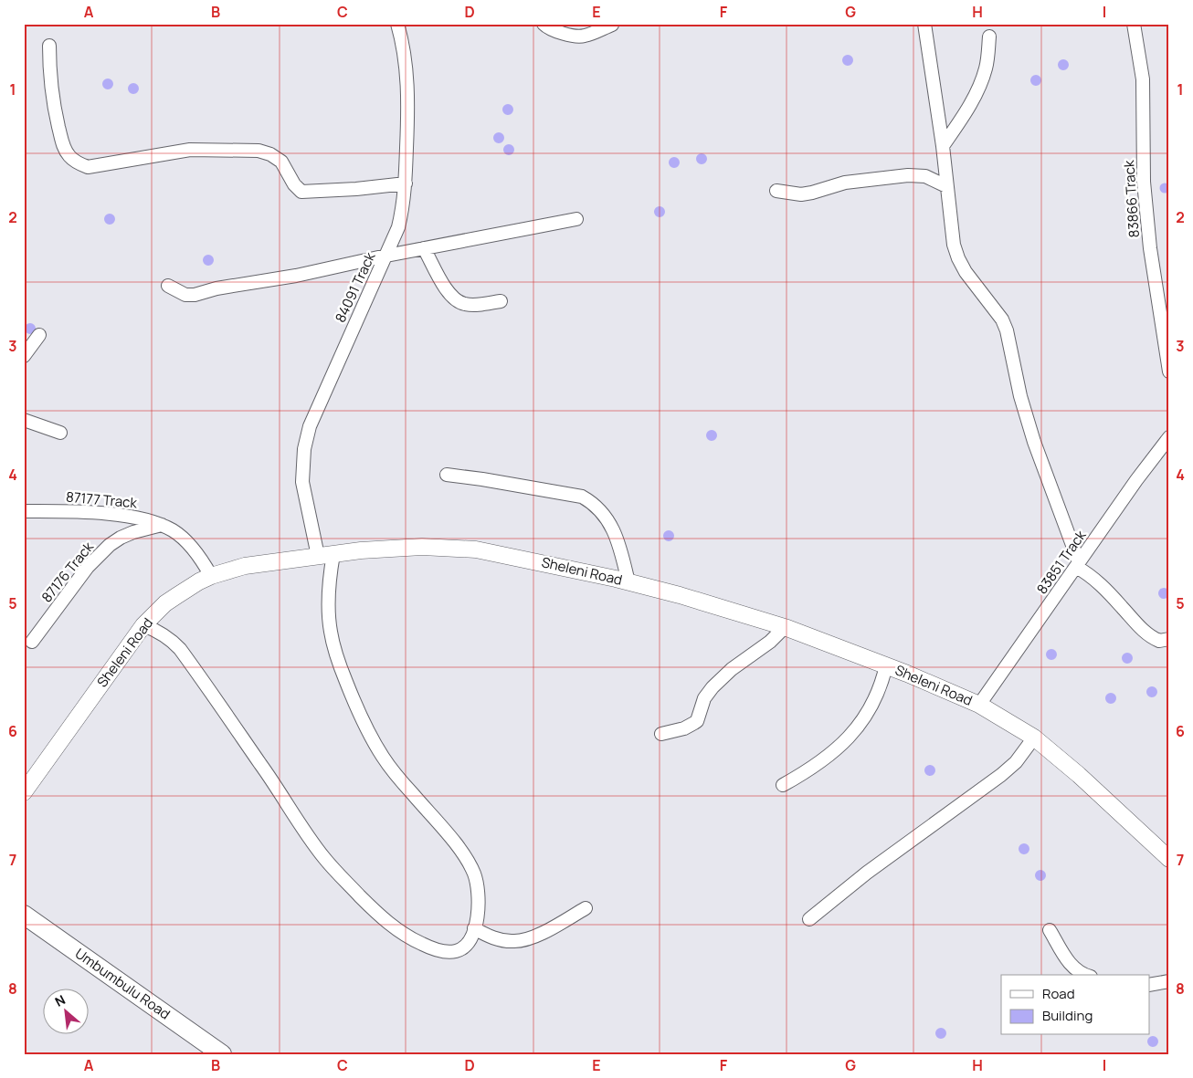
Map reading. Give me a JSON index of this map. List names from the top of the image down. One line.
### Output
{"streets":{"main road":["Umbumbulu Road"],"street":["83866 Track","84091 Track","87177 Track","83851 Track","Sheleni Road","87176 Track"]},"crossings":[["84091 Track","Sheleni Road"],["87177 Track","Sheleni Road"],["87177 Track","87176 Track"],["83851 Track","Sheleni Road"]],"legend":["Road","Building"],"north":"top left","grid":{"columns":["A","B","C","D","E","F","G","H","I"],"rows":["1","2","3","4","5","6","7","8"]}}
